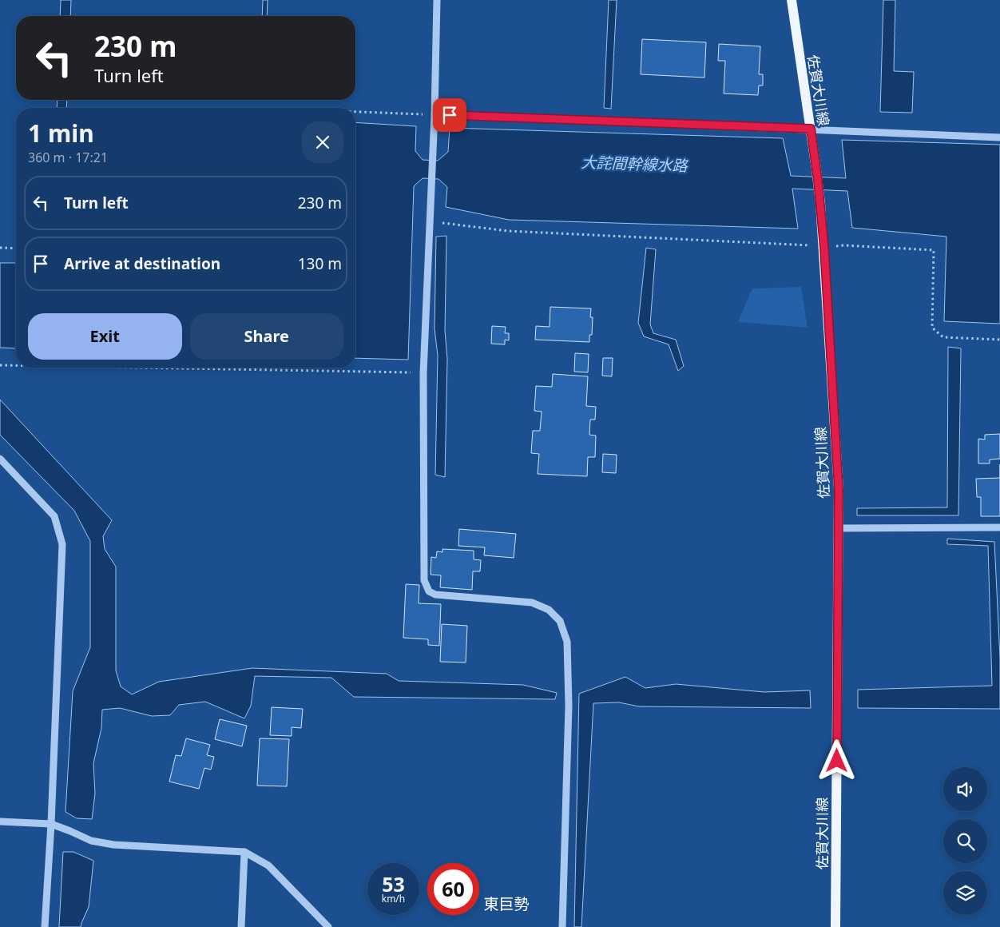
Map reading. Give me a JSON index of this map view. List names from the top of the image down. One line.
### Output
{"streets":{"main road":["佐賀大川線"]},"districts":["東巨勢"],"water":["大詫間幹線水路"],"page":{"turn":["230 m","Turn left"],"heading":["1 min","360 m · 17:21"],"list":[{"name":"Turn left","value":"230 m"},{"name":"Arrive at destination","value":"130 m"}],"buttons":["Exit","Share"],"speed":"53 km/h","limit":"60"}}
